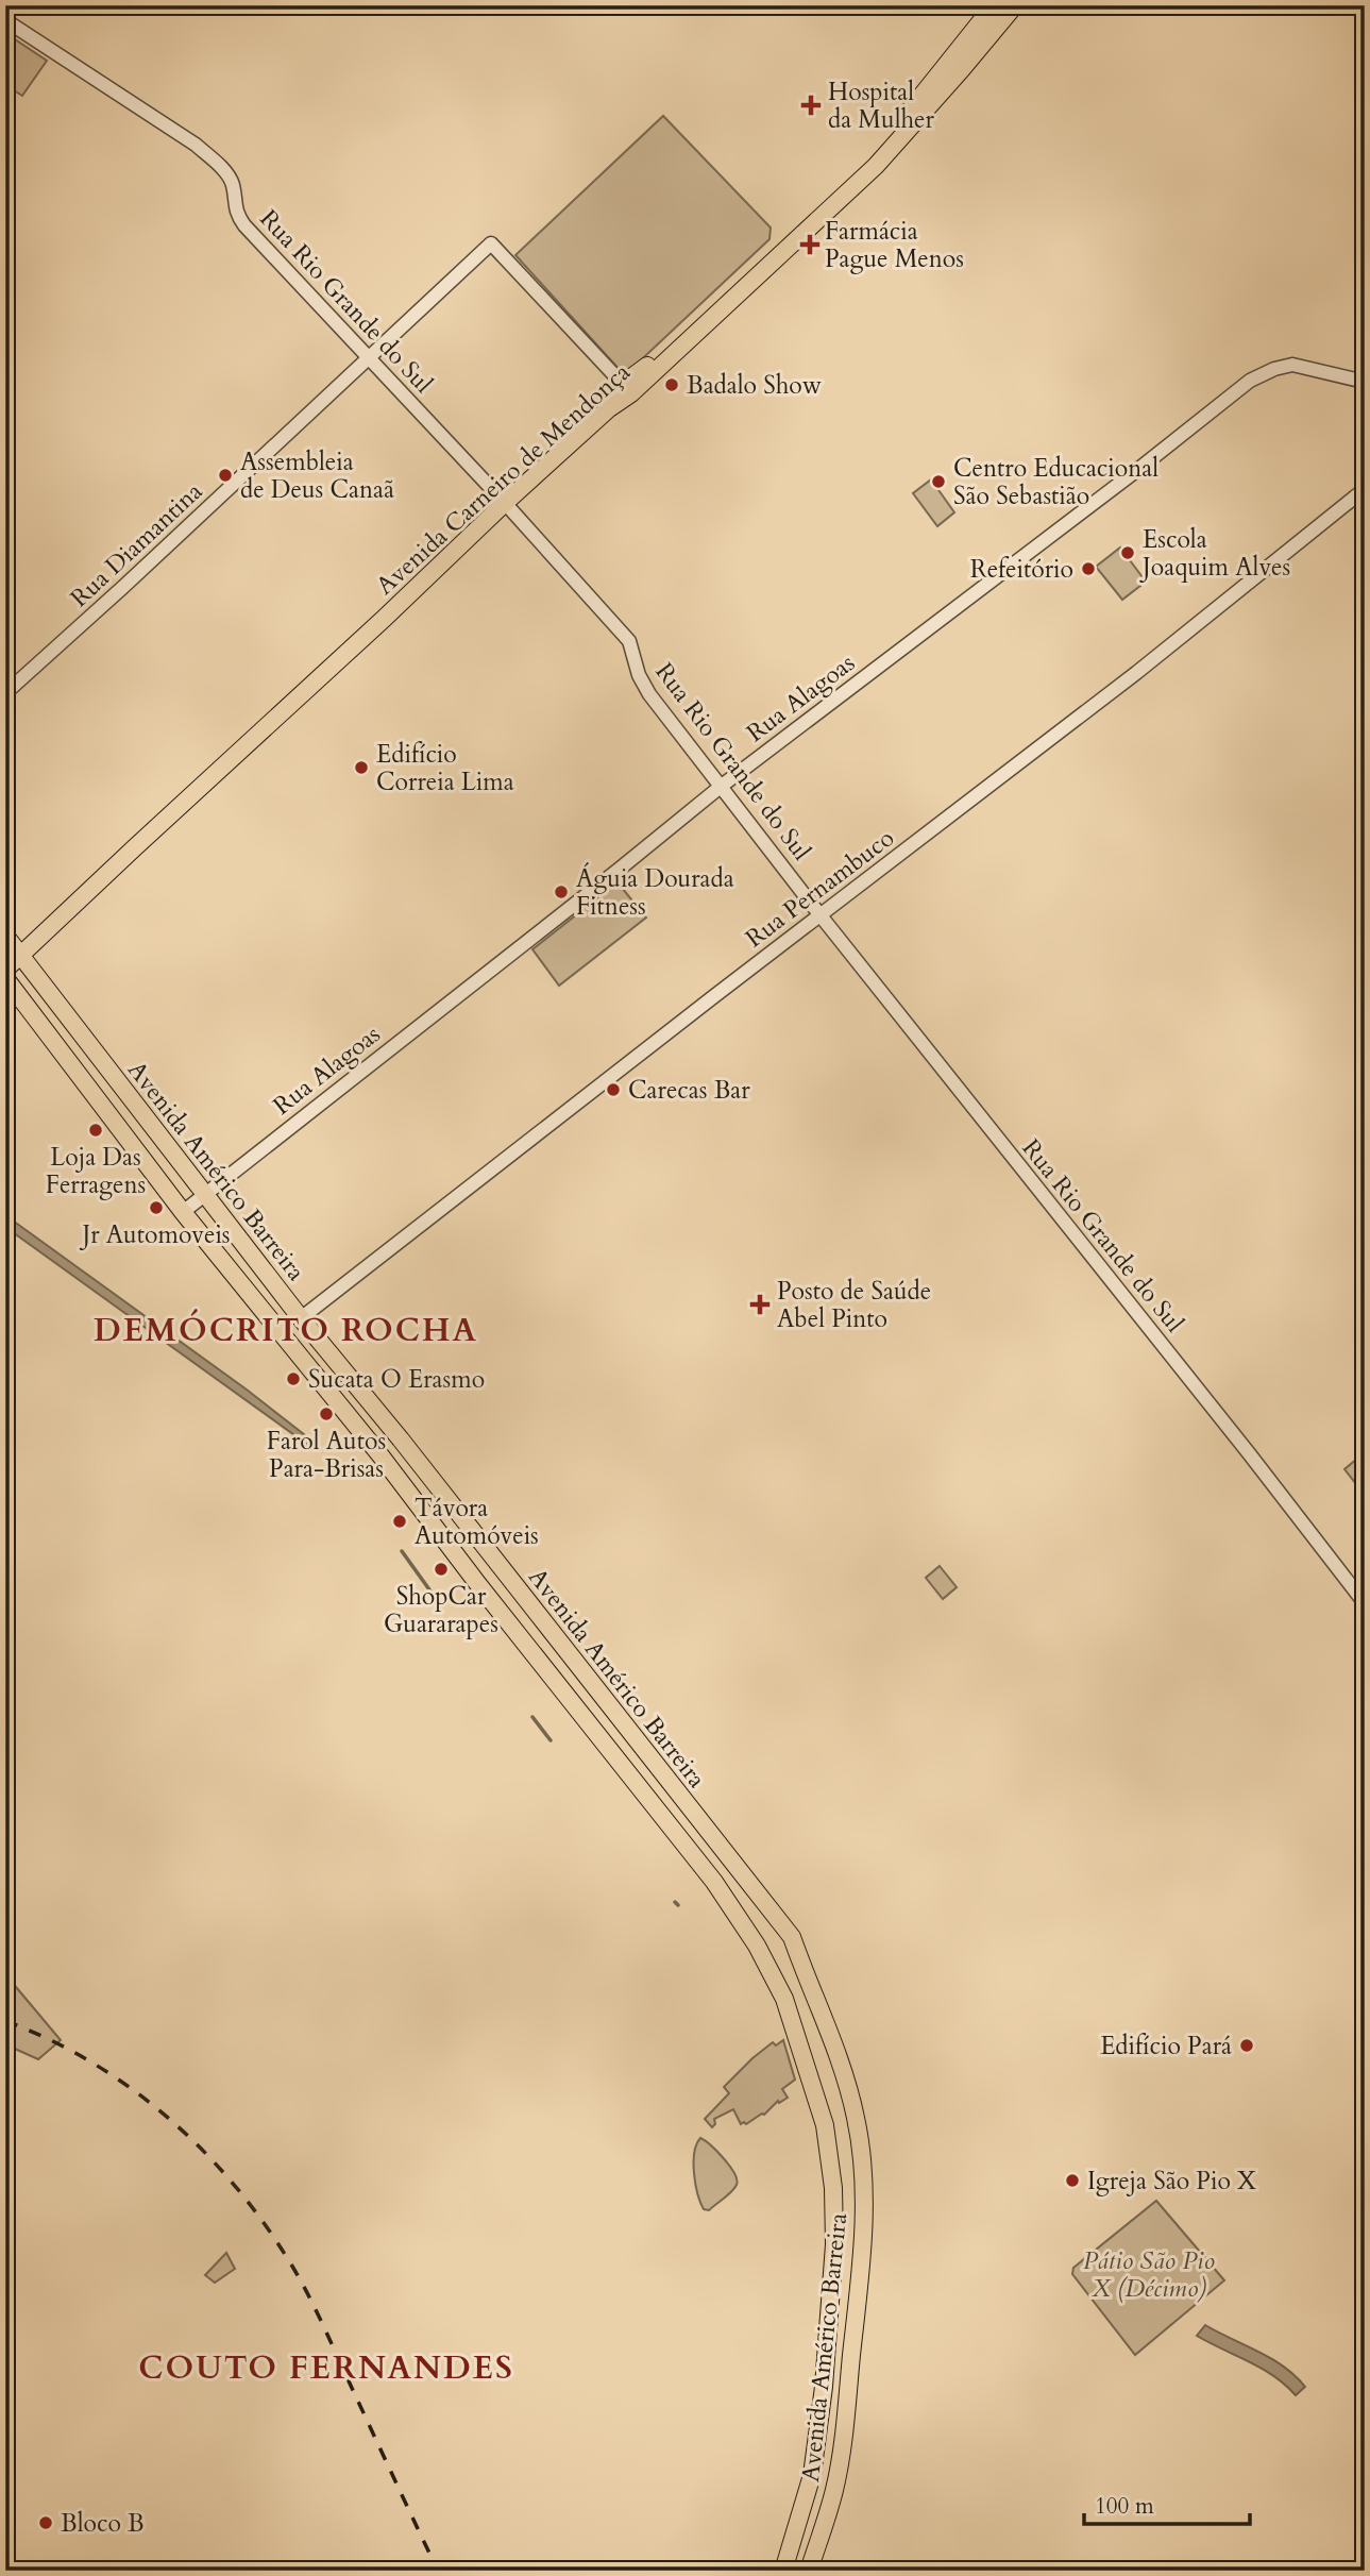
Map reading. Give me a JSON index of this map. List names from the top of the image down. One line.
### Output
{"streets":{"main road":["Avenida Carneiro de Mendonça","Avenida Américo Barreira"],"street":["Rua Rio Grande do Sul","Rua Diamantina","Rua Alagoas","Rua Pernambuco"]},"crossings":[["Rua Rio Grande do Sul","Avenida Carneiro de Mendonça"],["Rua Rio Grande do Sul","Rua Diamantina"],["Rua Rio Grande do Sul","Rua Alagoas"],["Rua Rio Grande do Sul","Rua Pernambuco"],["Avenida Carneiro de Mendonça","Rua Diamantina"],["Avenida Carneiro de Mendonça","Avenida Américo Barreira"],["Rua Alagoas","Avenida Américo Barreira"],["Rua Pernambuco","Avenida Américo Barreira"]],"districts":["DEMÓCRITO ROCHA","COUTO FERNANDES"],"parks":["Pátio São Pio X (Décimo)"],"places":{"health":["Hospital da Mulher","Farmácia Pague Menos","Posto de Saúde Abel Pinto"],"other":["Badalo Show","Assembleia de Deus Canaã","Centro Educacional São Sebastião","Escola Joaquim Alves","Refeitório","Edifício Correia Lima","Águia Dourada Fitness","Carecas Bar","Loja Das Ferragens","Jr Automoveis","Sucata O Erasmo","Farol Autos Para-Brisas","Távora Automóveis","ShopCar Guararapes","Edifício Pará","Igreja São Pio X","Bloco B"]},"scale_bar":"100 m"}
